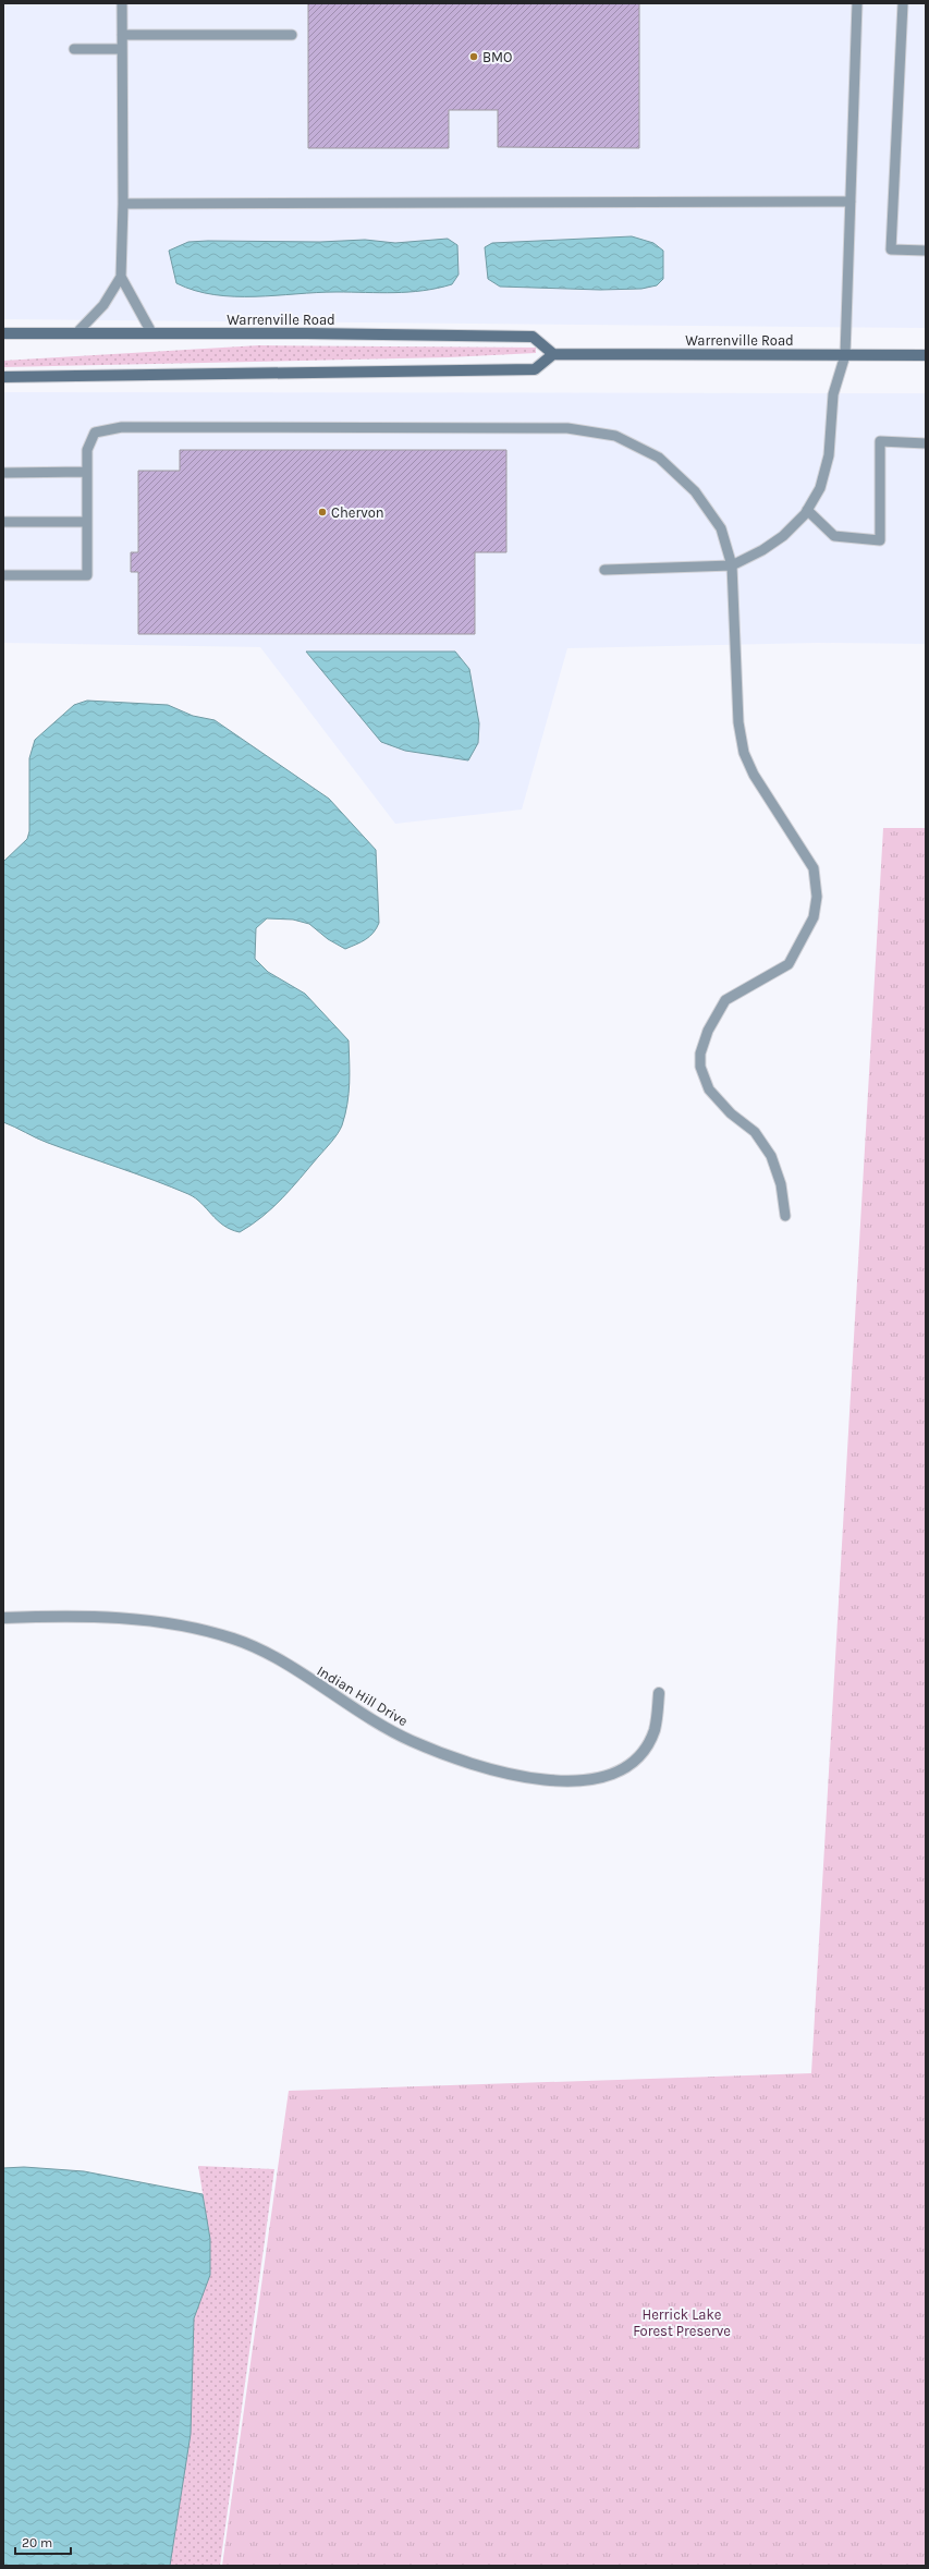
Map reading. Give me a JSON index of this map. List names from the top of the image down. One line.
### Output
{"streets":{"main road":["Warrenville Road"],"street":["Indian Hill Drive"]},"parks":["Herrick Lake Forest Preserve"],"places":["BMO","Chervon"],"scale_bar":"20 m"}
